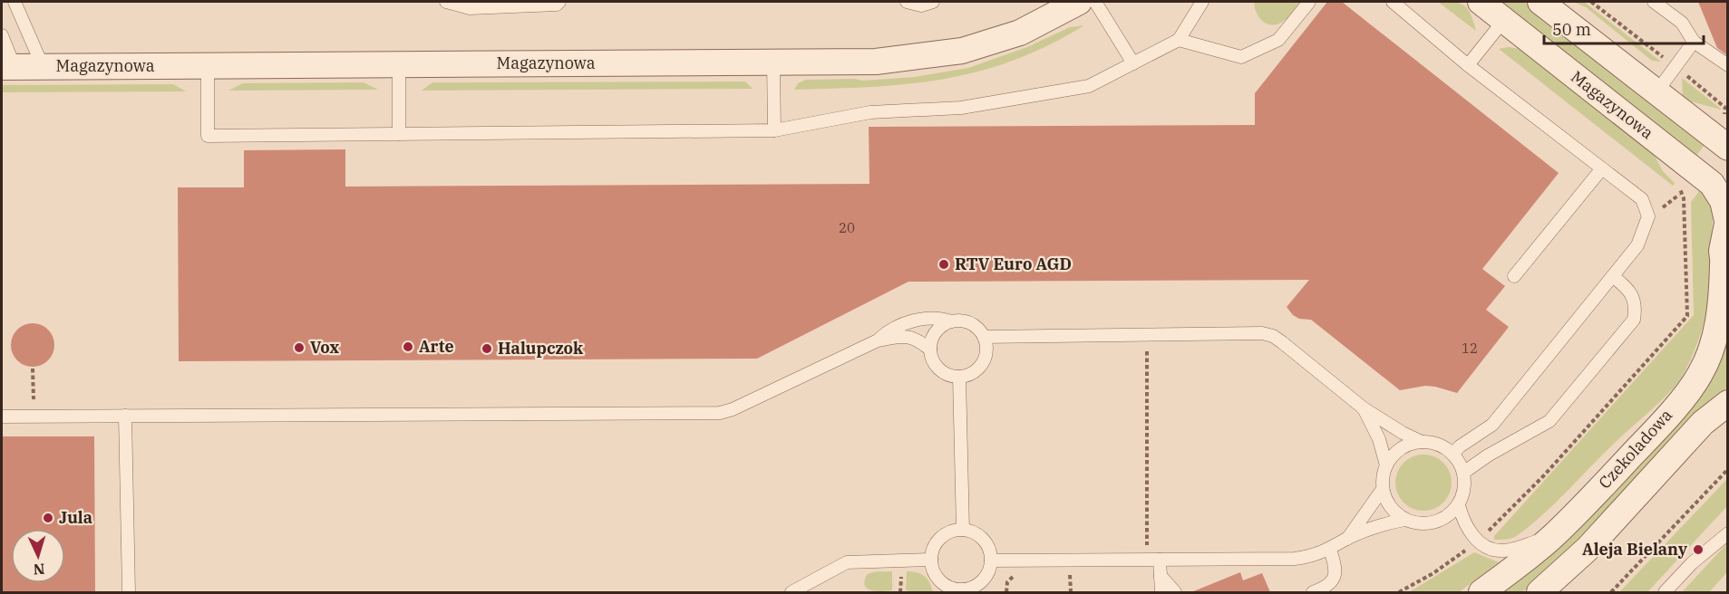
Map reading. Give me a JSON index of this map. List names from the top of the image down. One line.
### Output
{"streets":{"street":["Magazynowa","Czekoladowa"]},"crossings":[["Magazynowa","Czekoladowa"]],"places":["RTV Euro AGD","Arte","Vox","Halupczok","Jula","Aleja Bielany"],"house_numbers":["20","12"],"scale_bar":"50 m","north":"bottom"}
